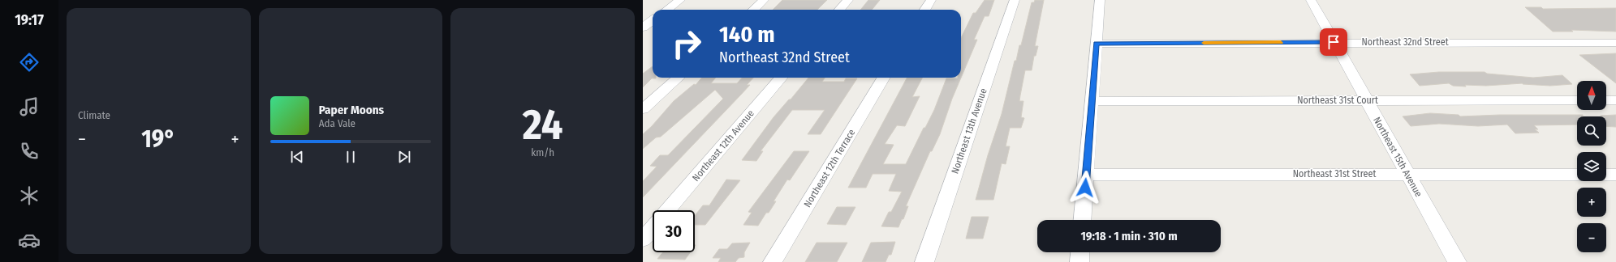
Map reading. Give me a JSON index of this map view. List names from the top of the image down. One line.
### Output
{"streets":{"street":["Northeast 32nd Street","Northeast 31st Court","Northeast 13th Avenue","Northeast 12th Avenue","Northeast 15th Avenue","Northeast 12th Terrace","Northeast 31st Street"]},"crossings":[["Northeast 32nd Street","Northeast 15th Avenue"],["Northeast 31st Court","Northeast 15th Avenue"],["Northeast 15th Avenue","Northeast 31st Street"]],"north":"top","page":{"tabs":"19:17","tile":["Climate",["24","km/h"]],"turn":["140 m","Northeast 32nd Street"],"map_buttons":["+","−"],"song":["Paper Moons","Ada Vale"],"heat":["−","19°","+"],"limit":"30","trip":"19:18 · 1 min · 310 m"}}
